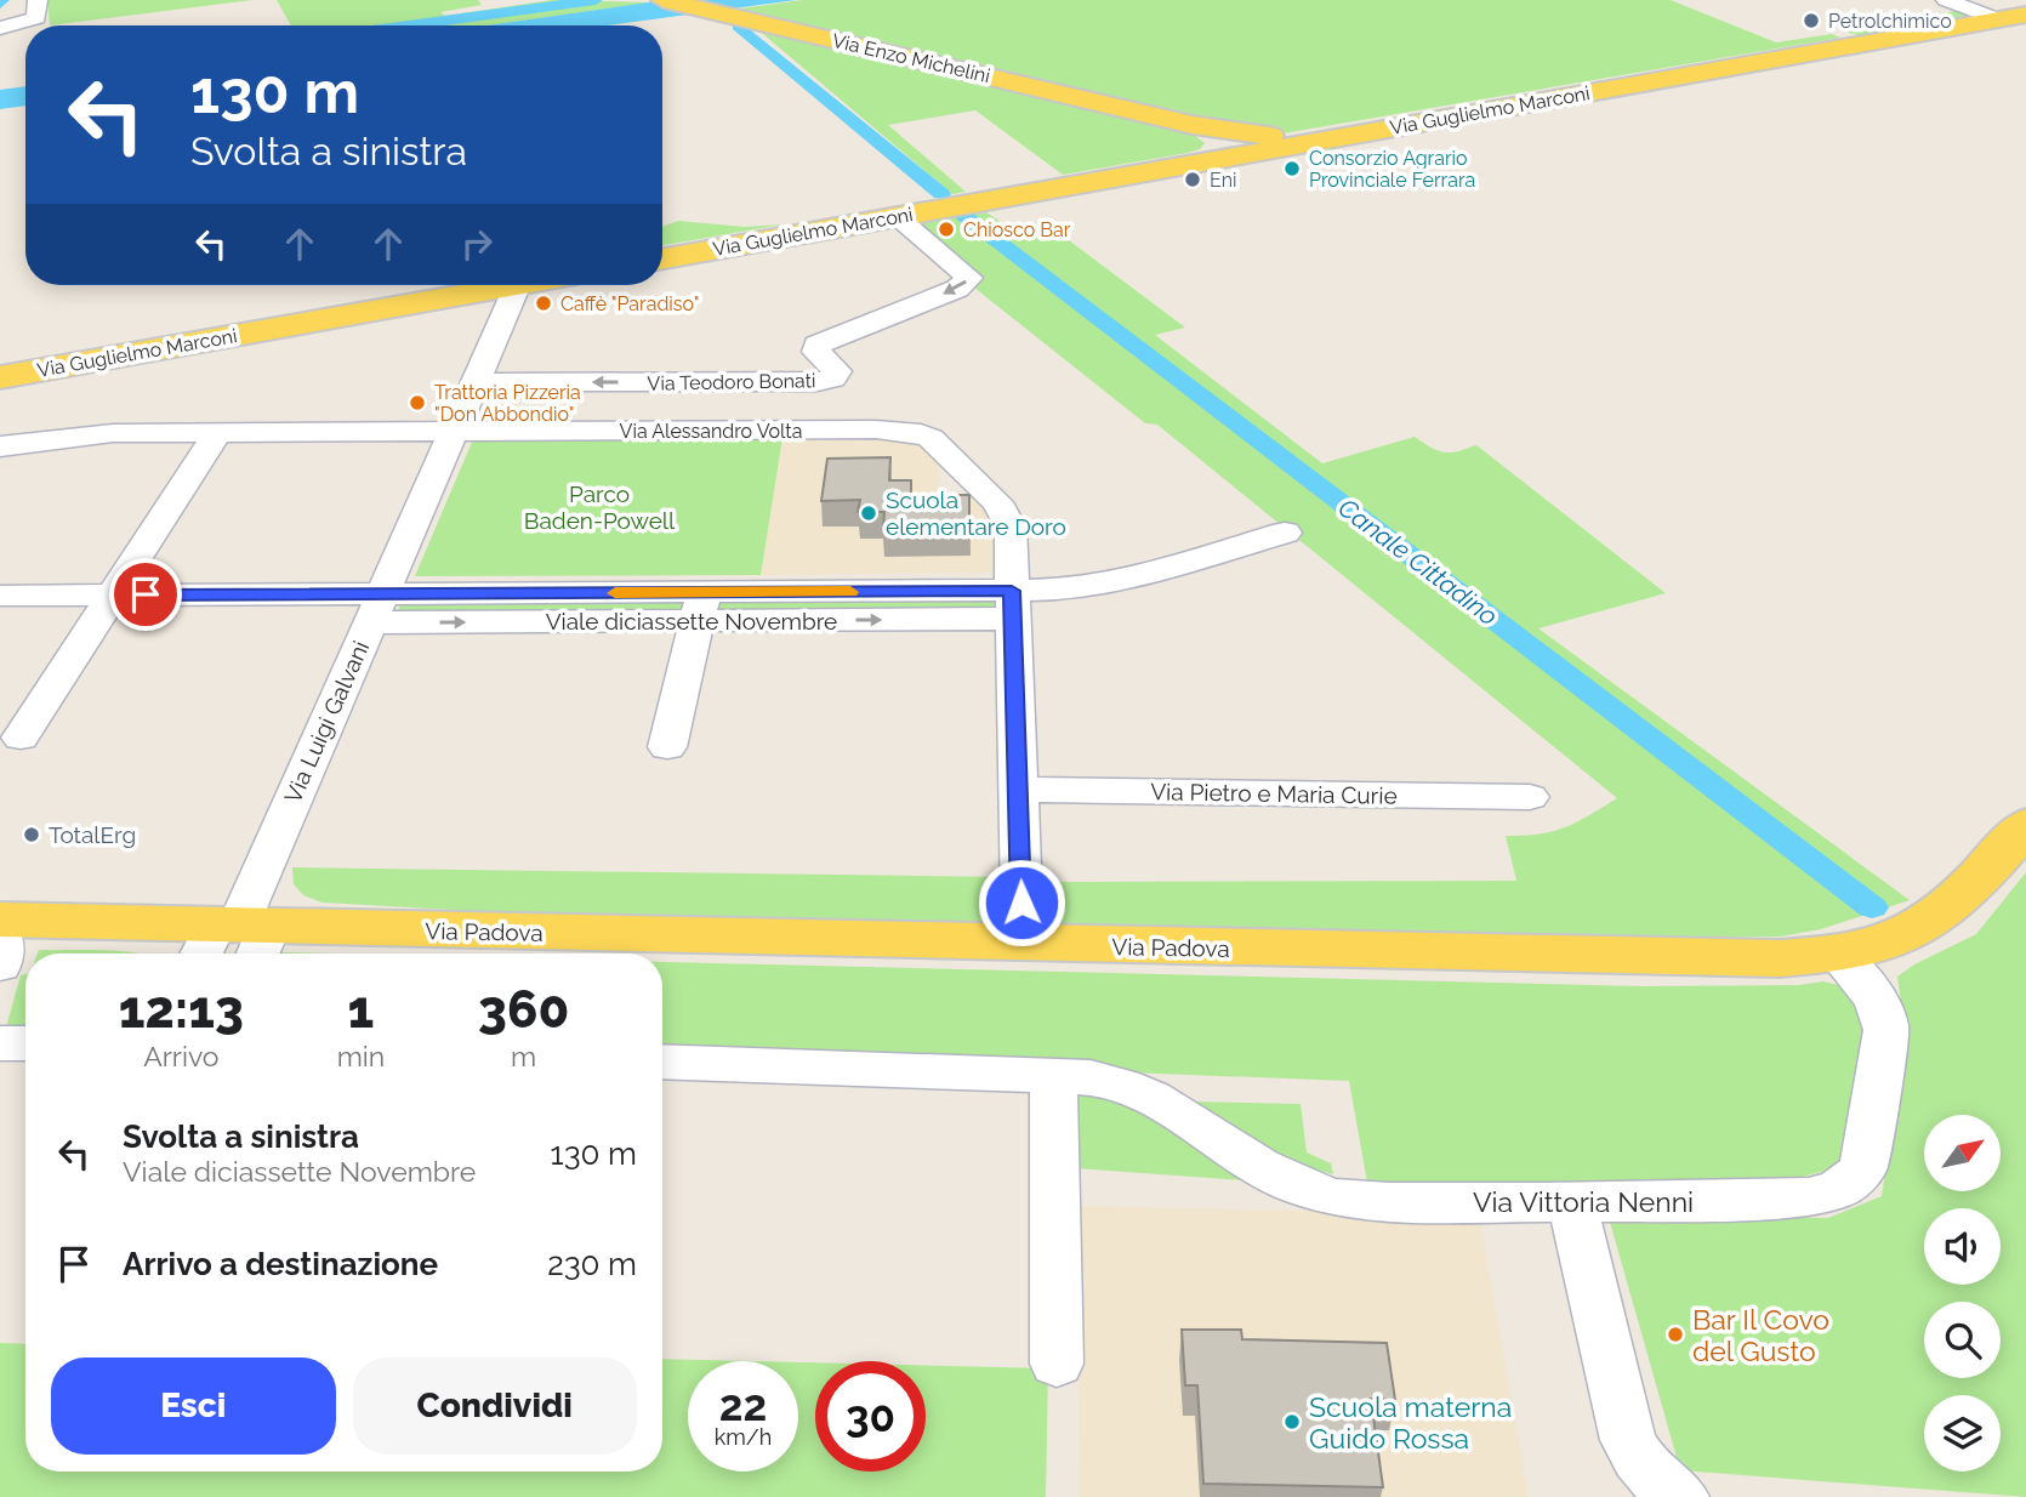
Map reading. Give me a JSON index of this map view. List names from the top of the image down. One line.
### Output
{"streets":{"main road":["Via Enzo Michelini","Via Guglielmo Marconi","Via Padova"],"street":["Via Teodoro Bonati","Via Alessandro Volta","Viale diciassette Novembre","Via Luigi Galvani","Via Pietro e Maria Curie","Via Vittoria Nenni"]},"crossings":[["Via Enzo Michelini","Via Guglielmo Marconi"],["Via Guglielmo Marconi","Via Teodoro Bonati"],["Via Teodoro Bonati","Via Luigi Galvani"],["Via Alessandro Volta","Viale diciassette Novembre"],["Via Alessandro Volta","Via Luigi Galvani"],["Viale diciassette Novembre","Via Luigi Galvani"],["Via Luigi Galvani","Via Padova"],["Via Padova","Via Vittoria Nenni"]],"water":["Canale Cittadino"],"parks":["Parco Baden-Powell"],"places":["Petrolchimico","Consorzio Agrario Provinciale Ferrara","Eni","Chiosco Bar","Caffè \"Paradiso\"","Trattoria Pizzeria \"Don Abbondio\"","Scuola elementare Doro","TotalErg","Bar Il Covo del Gusto","Scuola materna Guido Rossa"],"north":"top right","page":{"turn":["130 m","Svolta a sinistra"],"eta":["12:13","Arrivo","1","min","360","m"],"list":[{"name":"Svolta a sinistra","note":"Viale diciassette Novembre","value":"130 m"},{"name":"Arrivo a destinazione","value":"230 m"}],"buttons":["Esci","Condividi"],"speed":"22 km/h","limit":"30"}}
